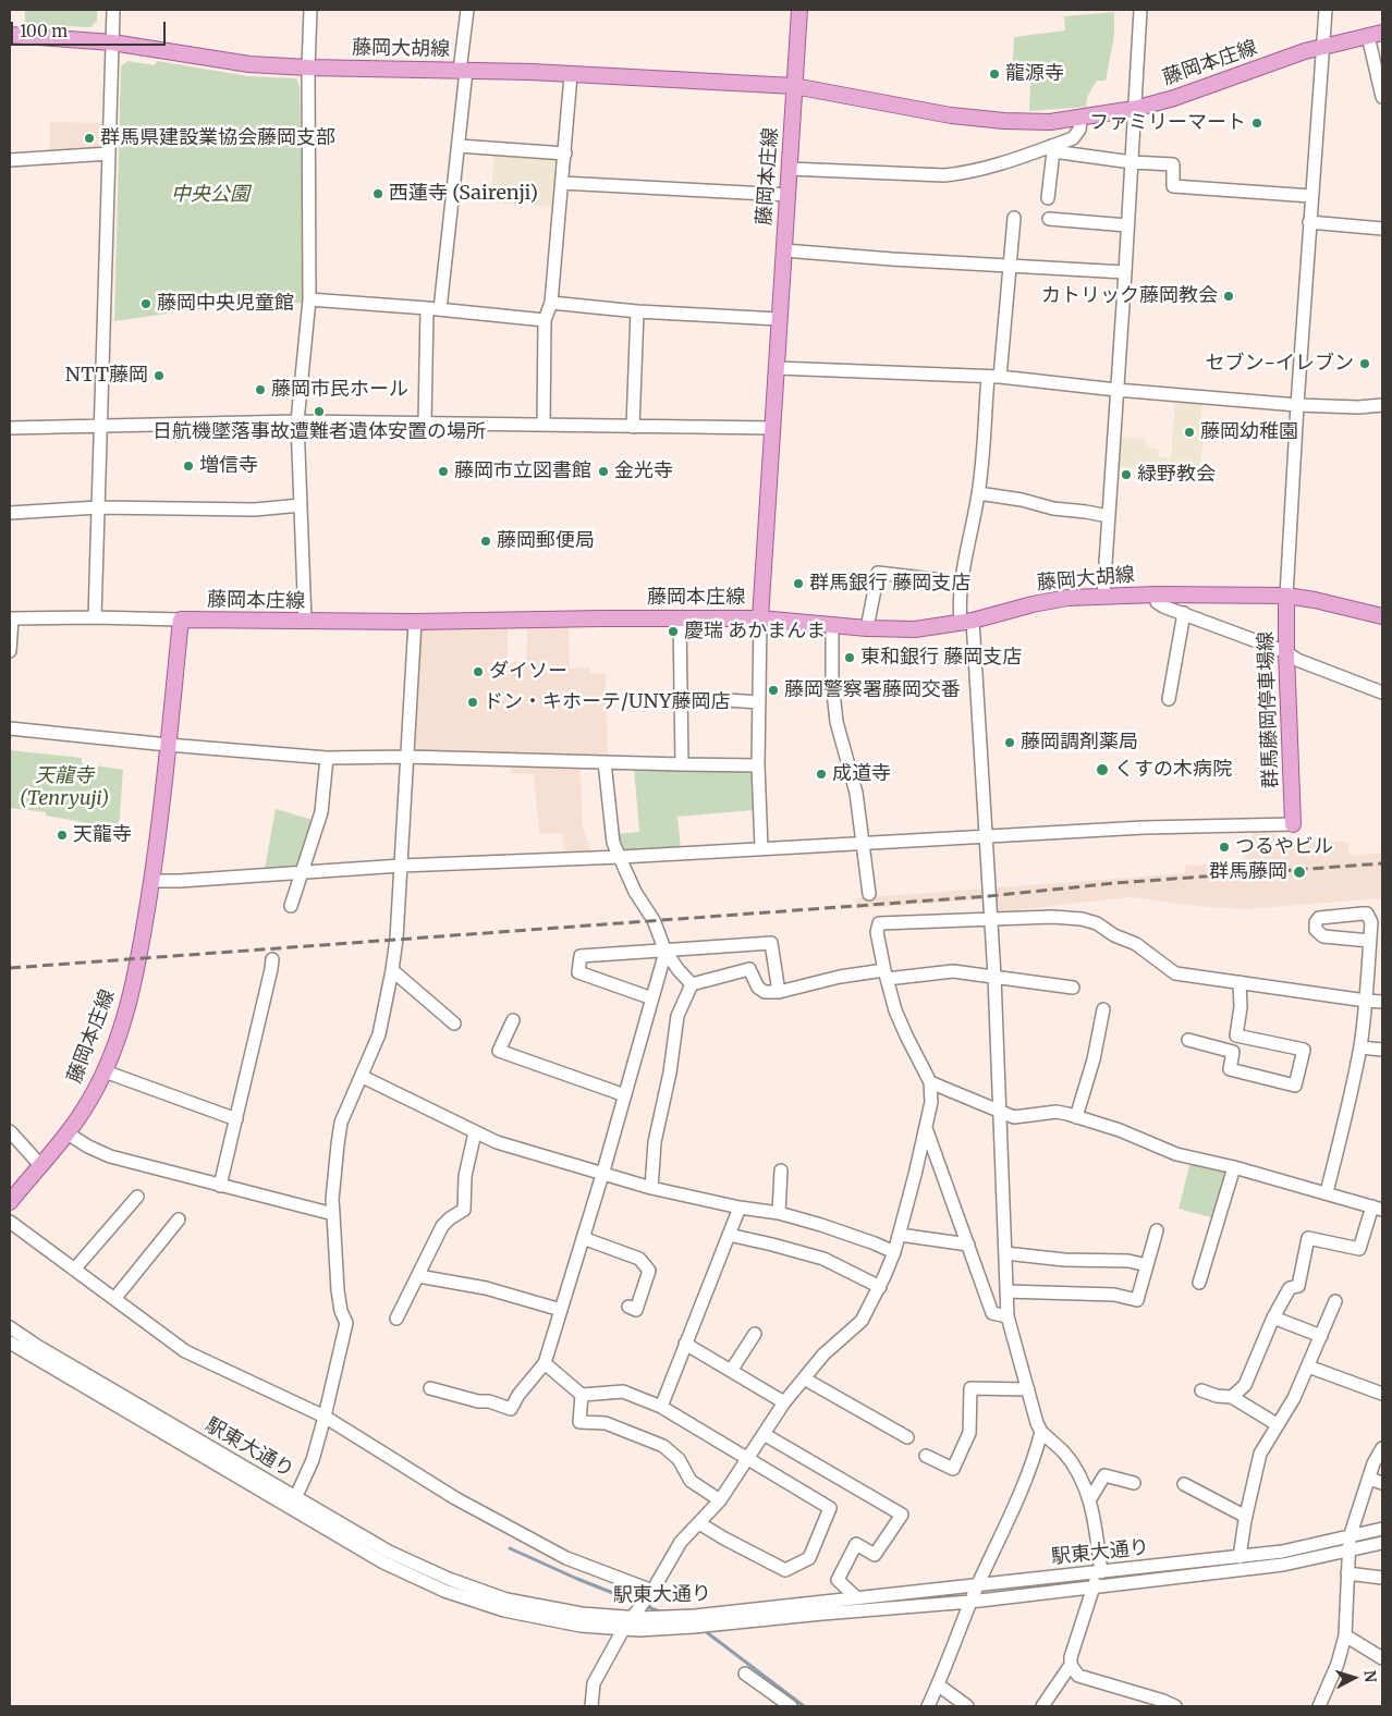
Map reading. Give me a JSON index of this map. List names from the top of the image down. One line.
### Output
{"streets":{"main road":["藤岡大胡線","藤岡本庄線","群馬藤岡停車場線"],"street":["駅東大通り"]},"crossings":[["藤岡大胡線","藤岡本庄線"],["藤岡大胡線","群馬藤岡停車場線"]],"parks":["中央公園","天龍寺 (Tenryuji)"],"places":["龍源寺","ファミリーマート","群馬県建設業協会藤岡支部","西蓮寺 (Sairenji)","カトリック藤岡教会","藤岡中央児童館","セブン-イレブン","NTT藤岡","藤岡市民ホール","日航機墜落事故遭難者遺体安置の場所","藤岡幼稚園","増信寺","藤岡市立図書館","金光寺","緑野教会","藤岡郵便局","群馬銀行 藤岡支店","慶瑞 あかまんま","東和銀行 藤岡支店","ダイソー","藤岡警察署藤岡交番","ドン・キホーテ/UNY藤岡店","藤岡調剤薬局","くすの木病院","成道寺","天龍寺","つるやビル","群馬藤岡"],"scale_bar":"100 m","north":"right"}
